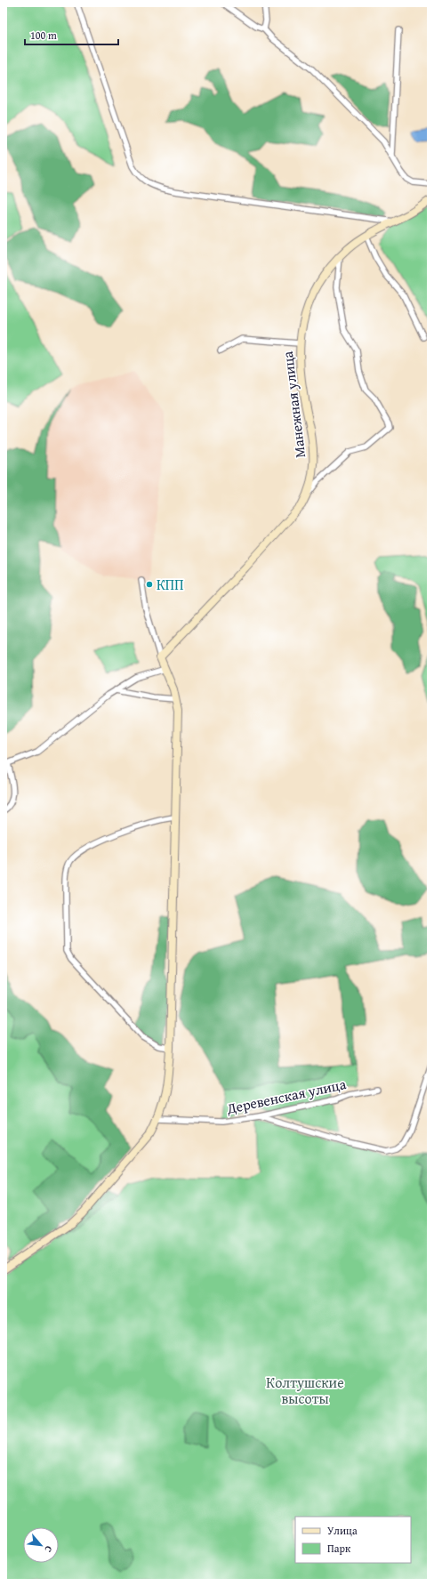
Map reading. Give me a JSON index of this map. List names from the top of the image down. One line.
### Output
{"streets":{"street":["Манежная улица","Деревенская улица"]},"parks":["Колтушские высоты"],"places":["КПП"],"legend":["Улица","Парк"],"scale_bar":"100 m","north":"bottom right"}
